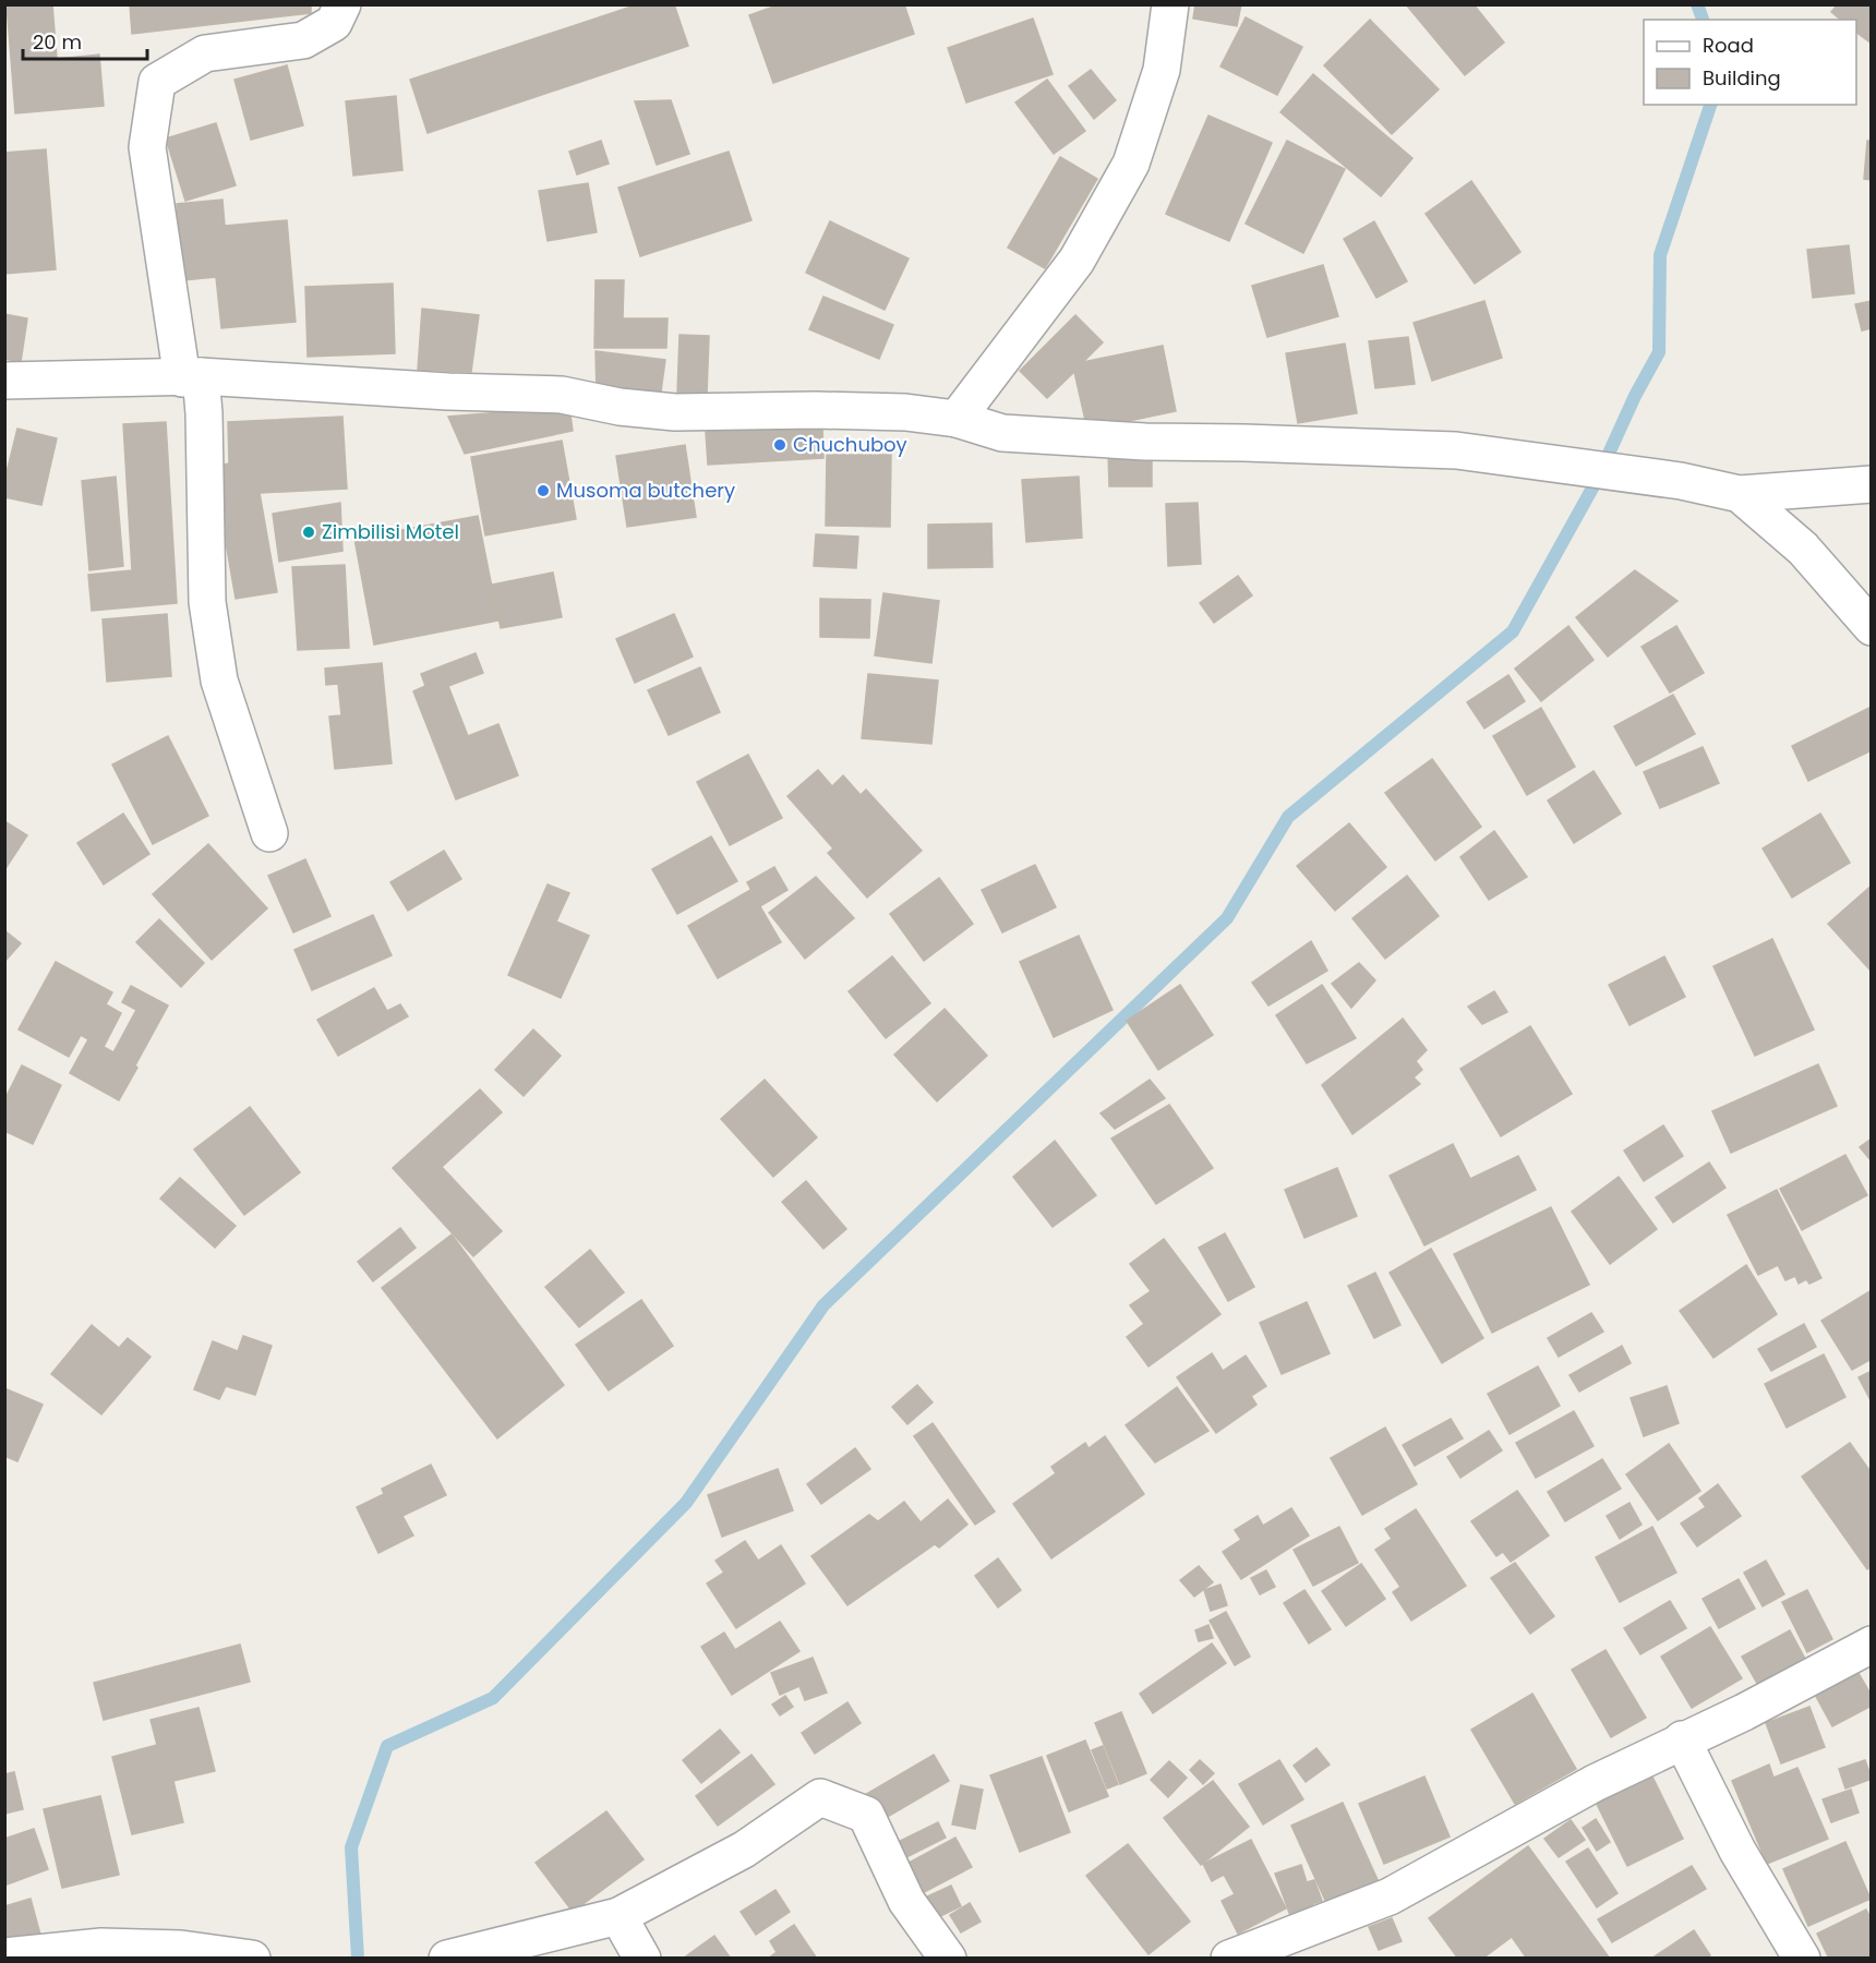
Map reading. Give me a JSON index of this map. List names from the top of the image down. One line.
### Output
{"places":["Chuchuboy","Musoma butchery","Zimbilisi Motel"],"legend":["Road","Building"],"scale_bar":"20 m"}
